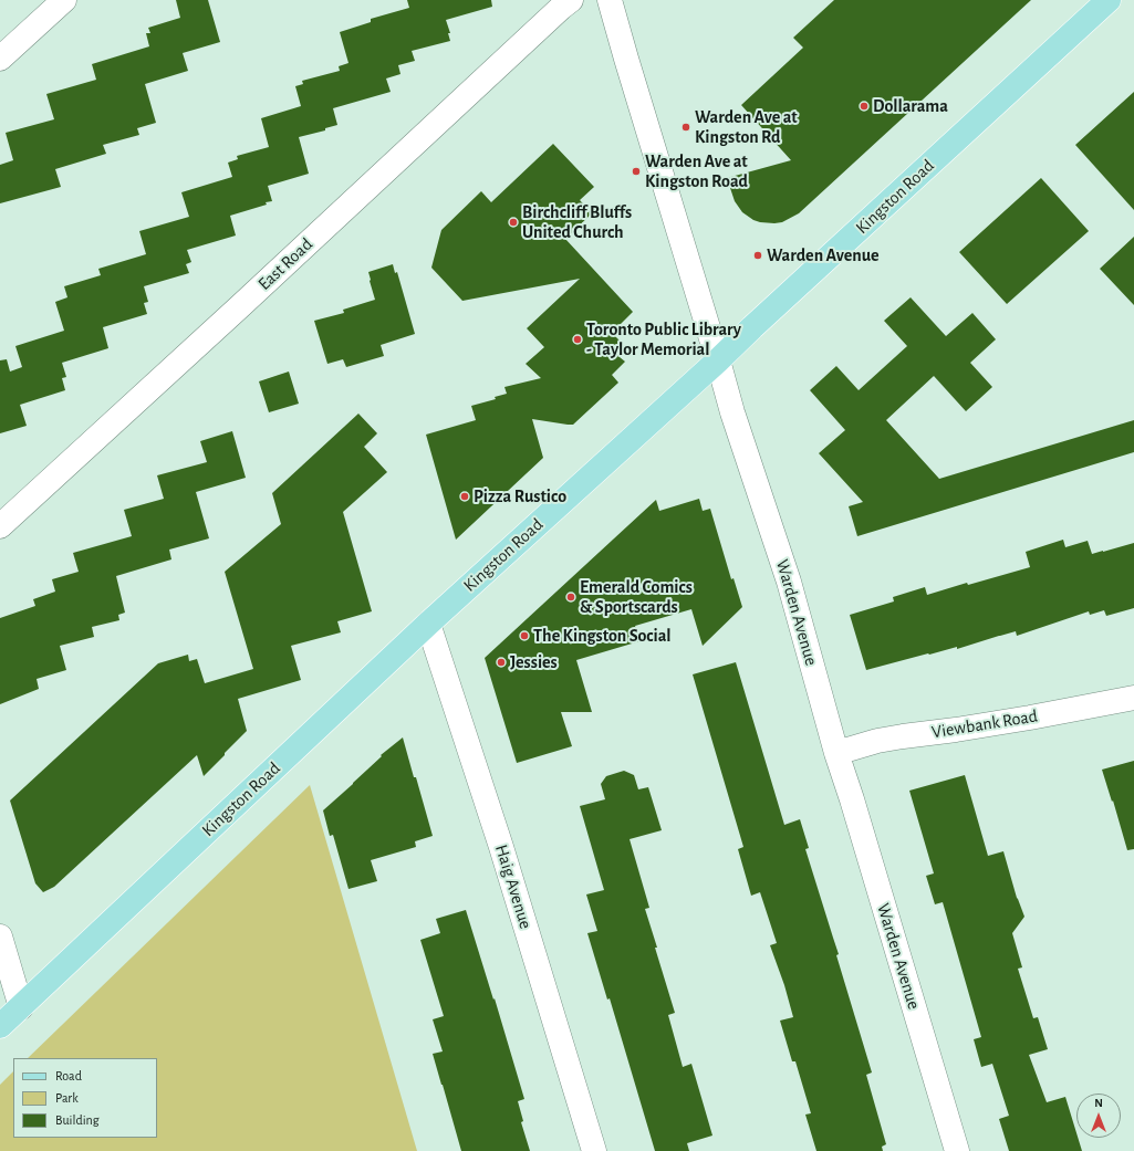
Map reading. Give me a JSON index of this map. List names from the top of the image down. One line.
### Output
{"streets":{"main road":["Kingston Road"],"street":["East Road","Warden Avenue","Viewbank Road","Haig Avenue"]},"crossings":[["Kingston Road","Warden Avenue"],["Kingston Road","Haig Avenue"],["Warden Avenue","Viewbank Road"]],"places":["Dollarama","Warden Ave at Kingston Rd","Warden Ave at Kingston Road","Birchcliff Bluffs United Church","Warden Avenue","Toronto Public Library - Taylor Memorial","Pizza Rustico","Emerald Comics & Sportscards","The Kingston Social","Jessies"],"legend":["Road","Park","Building"],"north":"top"}
